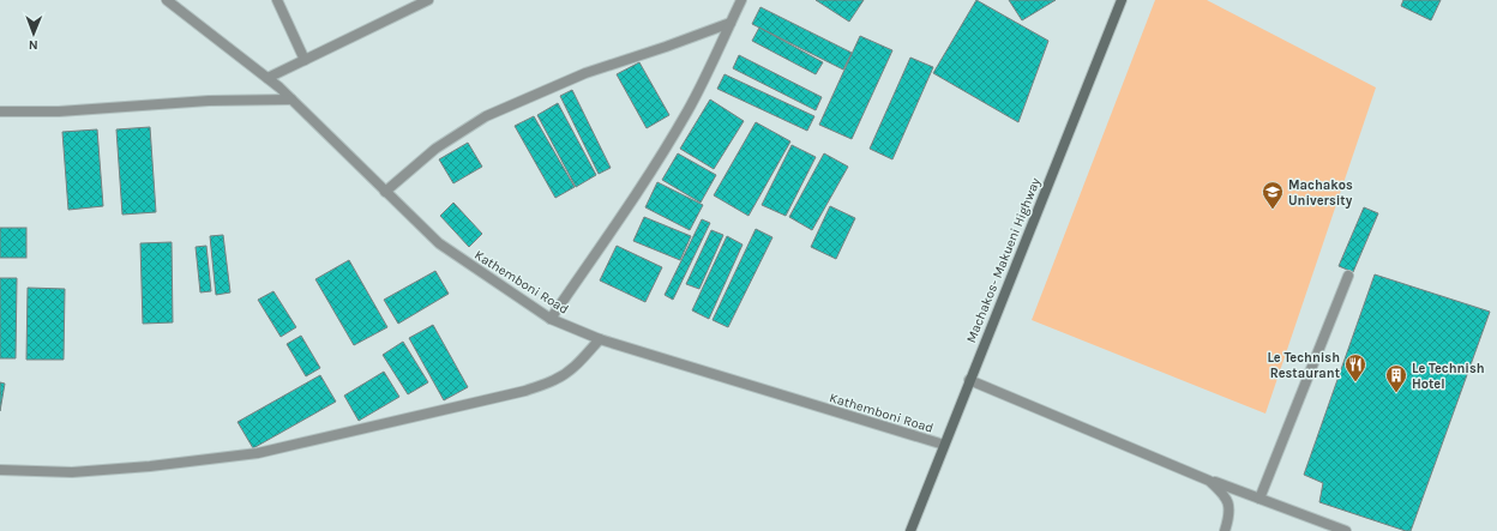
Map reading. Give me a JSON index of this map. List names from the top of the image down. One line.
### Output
{"streets":{"main road":["Machakos- Makueni Highway"],"street":["Kathemboni Road"]},"crossings":[["Machakos- Makueni Highway","Kathemboni Road"]],"places":{"school or university":["Machakos University"],"restaurant":["Le Technish Restaurant"],"building":["Le Technish Hotel"]},"north":"bottom"}
